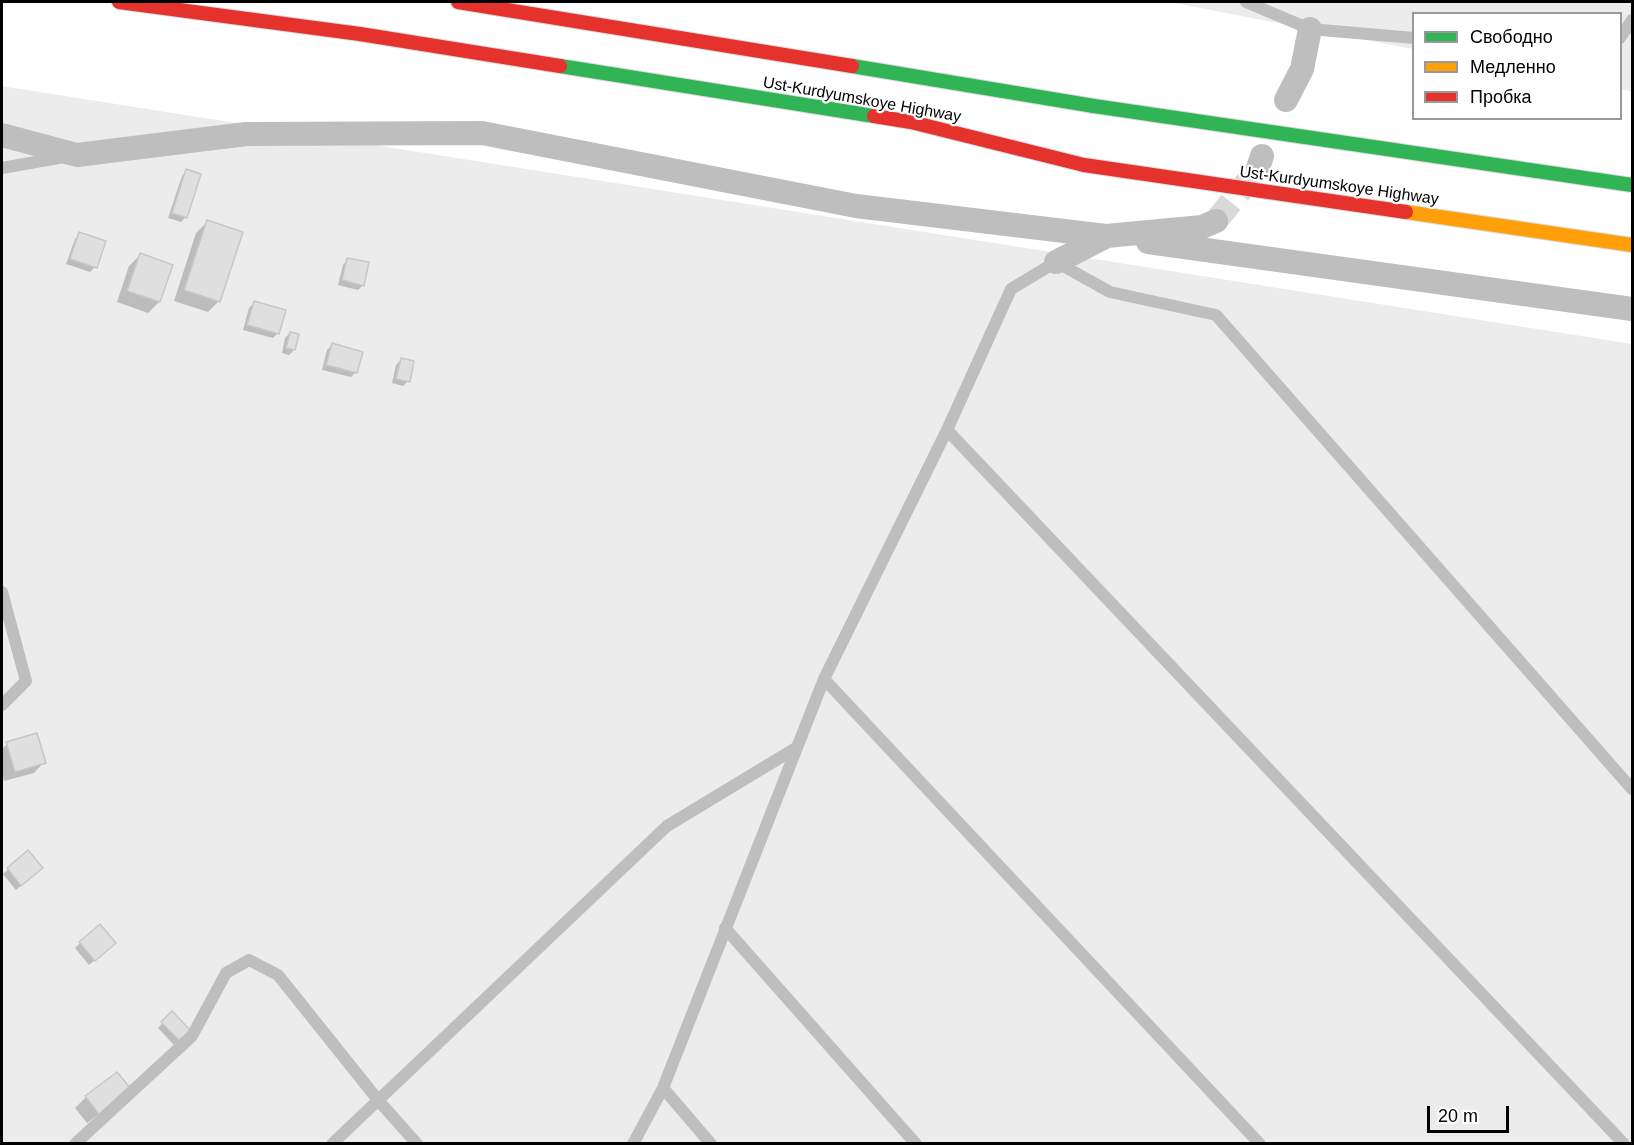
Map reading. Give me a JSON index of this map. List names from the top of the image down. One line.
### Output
{"streets":{"main road":["Ust-Kurdyumskoye Highway"]},"legend":["Свободно","Медленно","Пробка"],"scale_bar":"20 m"}
